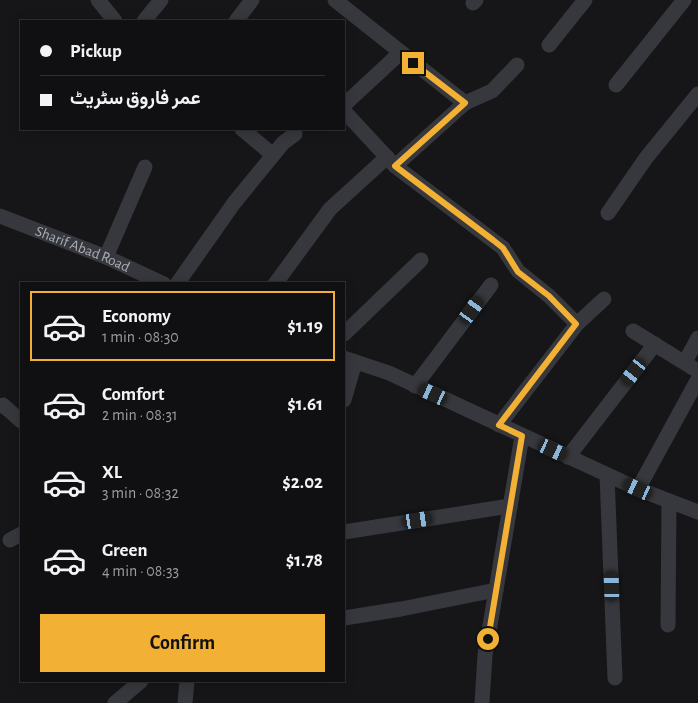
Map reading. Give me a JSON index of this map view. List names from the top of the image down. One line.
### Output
{"streets":{"street":["Sharif Abad Road"]},"page":{"banner":["Pickup","عمر فاروق سٹریٹ"],"list":[{"name":"Economy","note":"1 min · 08:30","value":"$1.19"},{"name":"Comfort","note":"2 min · 08:31","value":"$1.61"},{"name":"XL","note":"3 min · 08:32","value":"$2.02"},{"name":"Green","note":"4 min · 08:33","value":"$1.78"}],"buttons":"Confirm"}}
